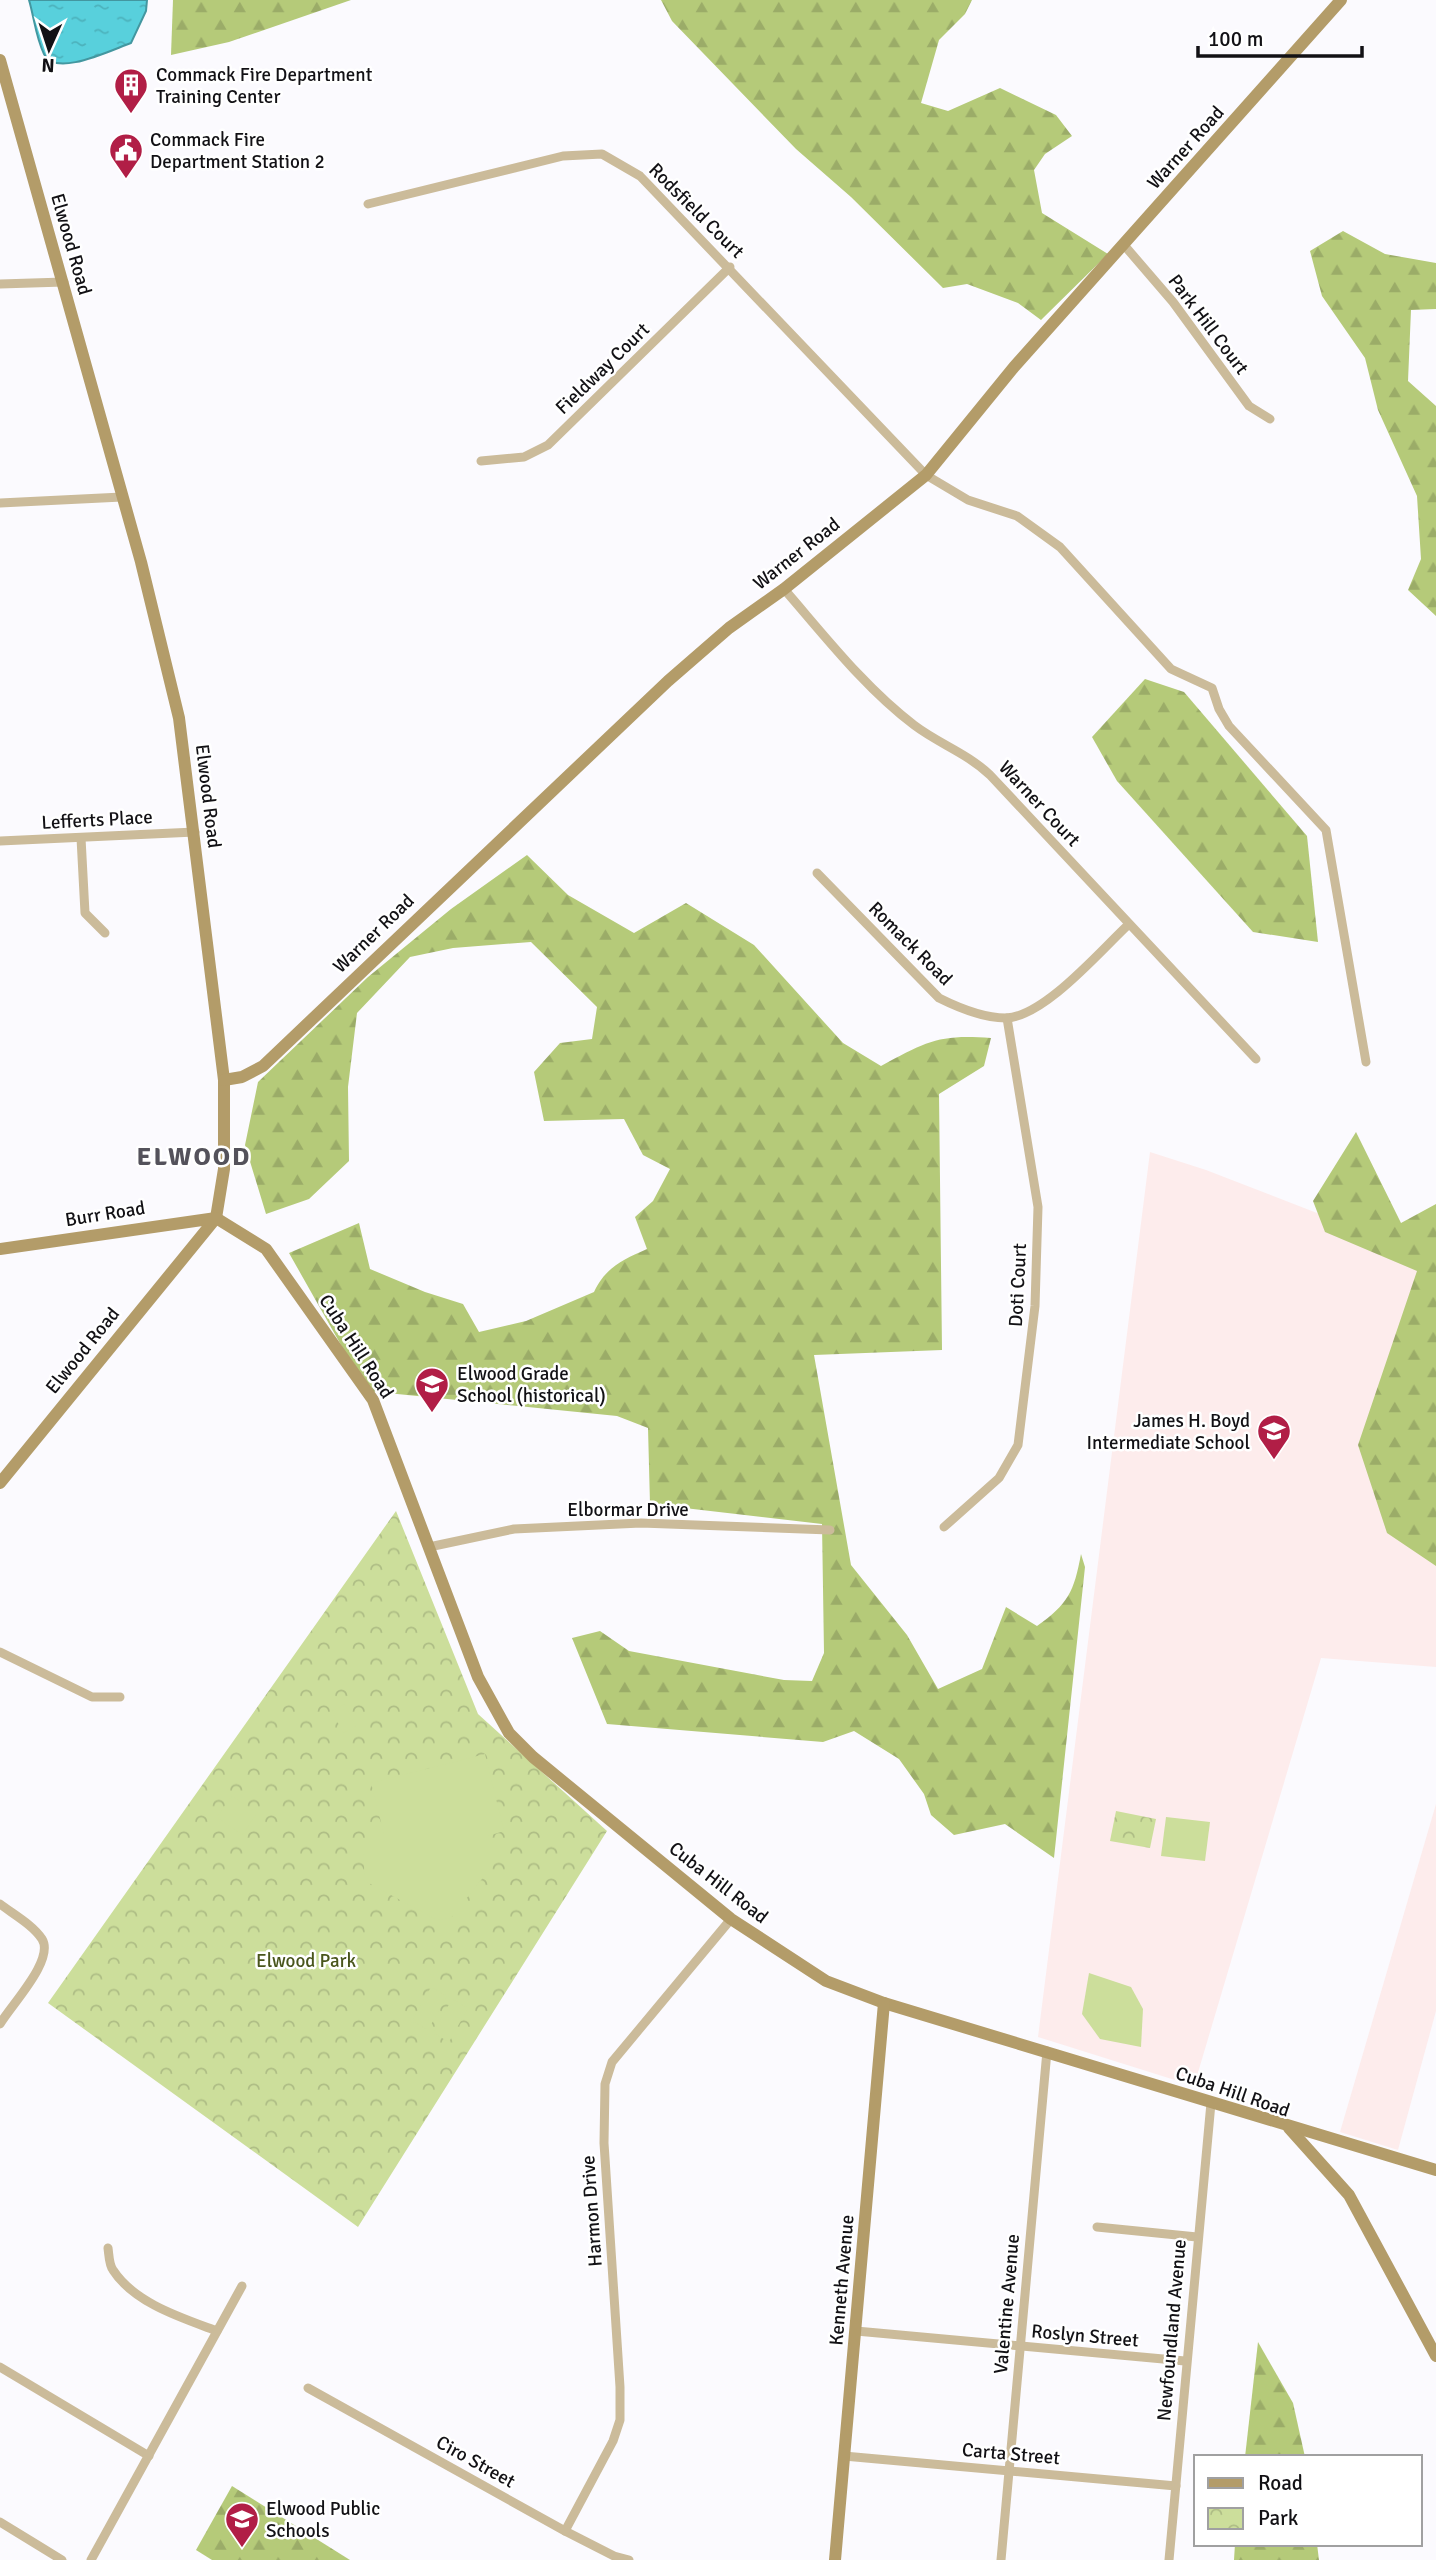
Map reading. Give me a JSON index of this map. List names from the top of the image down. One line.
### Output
{"streets":{"main road":["Warner Road","Elwood Road","Burr Road","Cuba Hill Road","Kenneth Avenue"],"street":["Rodsfield Court","Park Hill Court","Fieldway Court","Warner Court","Lefferts Place","Romack Road","Doti Court","Elbormar Drive","Harmon Drive","Valentine Avenue","Newfoundland Avenue","Roslyn Street","Carta Street","Ciro Street"]},"crossings":[["Warner Road","Rodsfield Court"],["Warner Road","Elwood Road"],["Warner Road","Park Hill Court"],["Warner Road","Warner Court"],["Rodsfield Court","Fieldway Court"],["Elwood Road","Lefferts Place"],["Elwood Road","Burr Road"],["Elwood Road","Cuba Hill Road"],["Romack Road","Doti Court"],["Burr Road","Cuba Hill Road"],["Cuba Hill Road","Elbormar Drive"],["Cuba Hill Road","Harmon Drive"],["Cuba Hill Road","Kenneth Avenue"],["Cuba Hill Road","Valentine Avenue"],["Cuba Hill Road","Newfoundland Avenue"],["Harmon Drive","Ciro Street"],["Kenneth Avenue","Roslyn Street"],["Kenneth Avenue","Carta Street"],["Valentine Avenue","Roslyn Street"],["Valentine Avenue","Carta Street"],["Newfoundland Avenue","Roslyn Street"],["Newfoundland Avenue","Carta Street"]],"districts":["ELWOOD"],"parks":["Elwood Park"],"places":{"building":["Commack Fire Department Training Center"],"public building":["Commack Fire Department Station 2"],"school or university":["Elwood Grade School (historical)","James H. Boyd Intermediate School","Elwood Public Schools"]},"legend":["Road","Park"],"scale_bar":"100 m","north":"bottom"}
